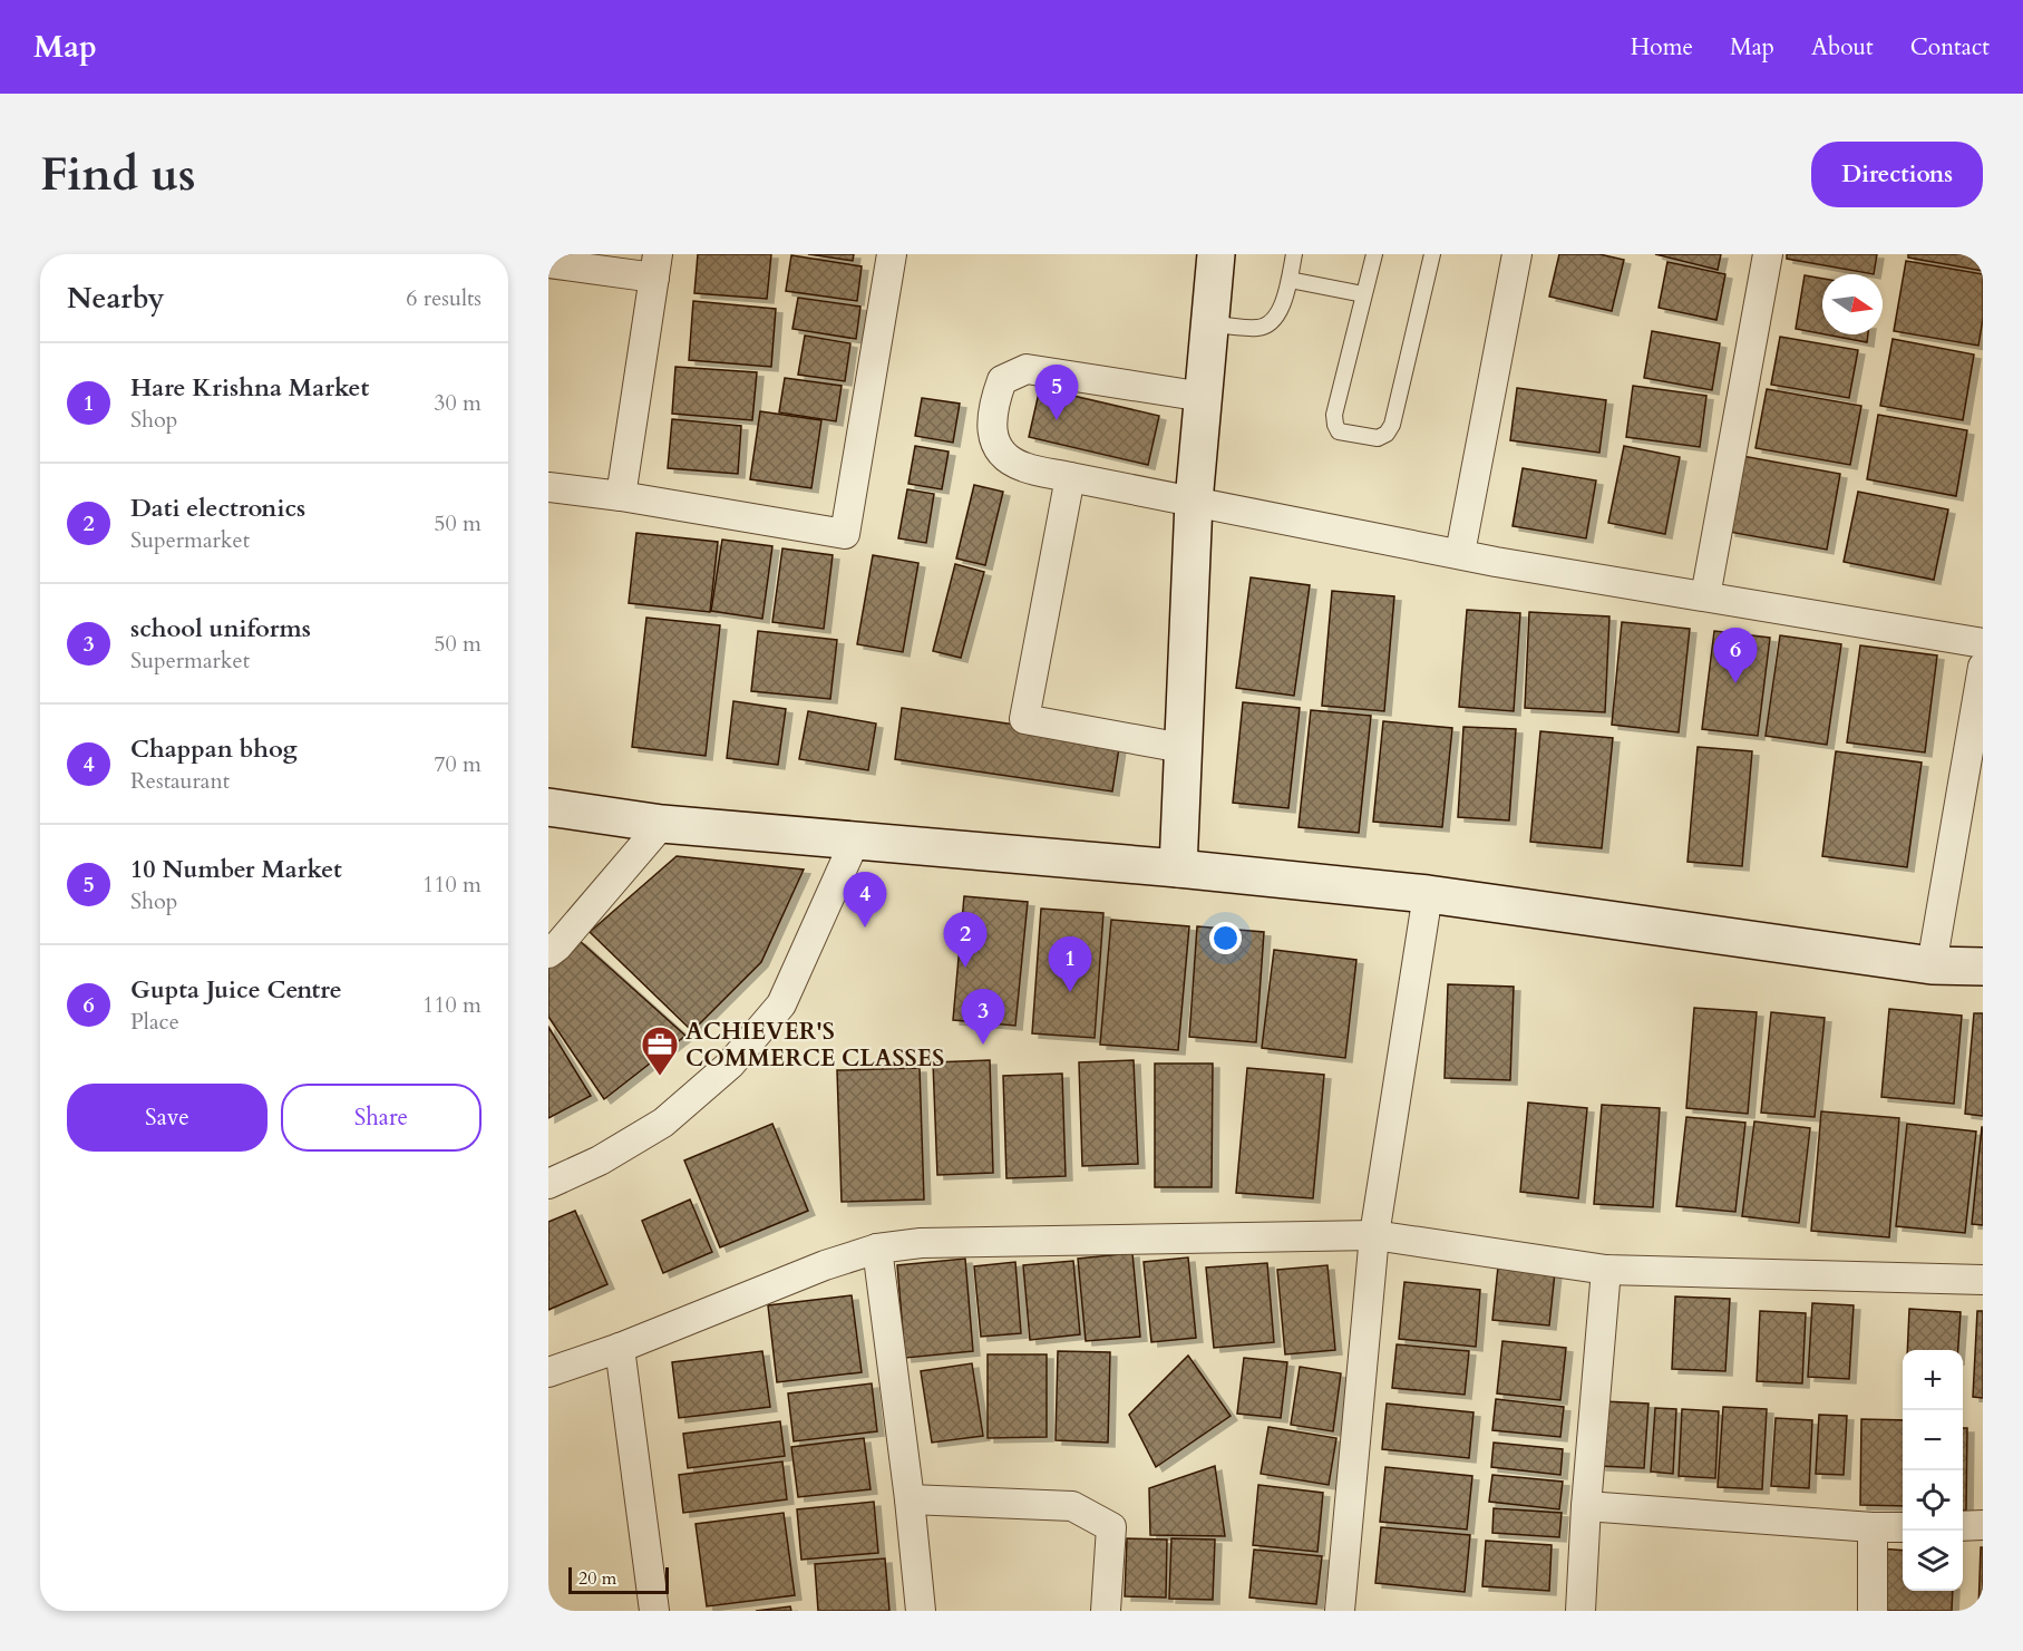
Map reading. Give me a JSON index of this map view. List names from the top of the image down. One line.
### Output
{"places":{"office":["ACHIEVER'S COMMERCE CLASSES"]},"scale_bar":"20 m","north":"right","page":{"header":"Map","nav":["Home","Map","About","Contact"],"buttons":["Directions",["Save","Share"]],"title":"Find us","heading":["Nearby","6 results"],"list":[{"mark":"1","name":"Hare Krishna Market","note":"Shop","value":"30 m"},{"mark":"2","name":"Dati electronics","note":"Supermarket","value":"50 m"},{"mark":"3","name":"school uniforms","note":"Supermarket","value":"50 m"},{"mark":"4","name":"Chappan bhog","note":"Restaurant","value":"70 m"},{"mark":"5","name":"10 Number Market","note":"Shop","value":"110 m"},{"mark":"6","name":"Gupta Juice Centre","note":"Place","value":"110 m"}],"pins":["5","6","4","2","1","3"],"map_buttons":["+","−"],"scale":"20 m"}}
